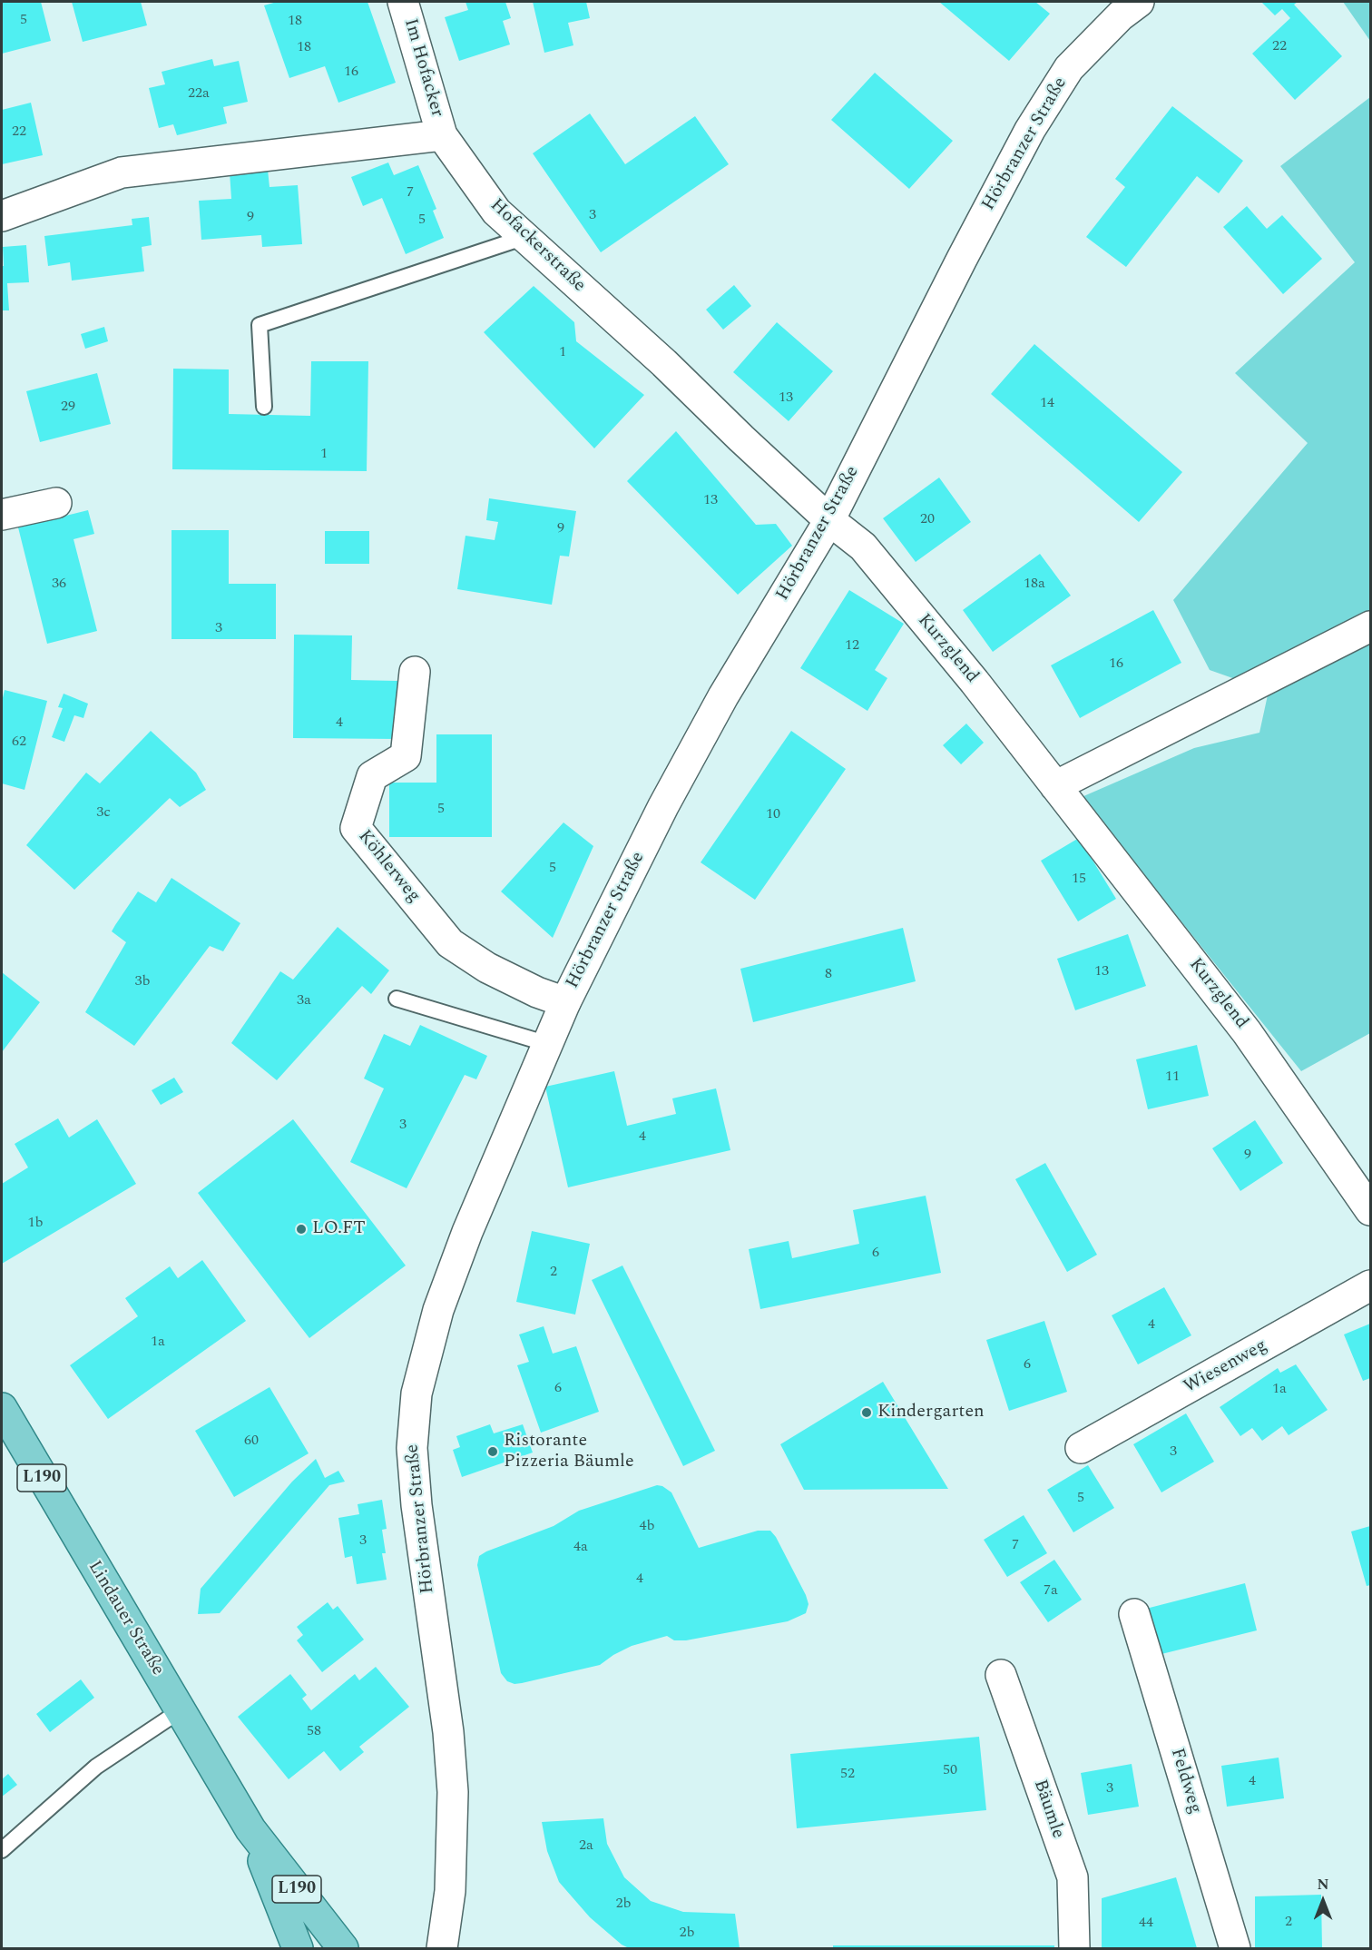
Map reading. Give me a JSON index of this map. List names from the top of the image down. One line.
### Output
{"streets":{"main road":["L190","Lindauer Straße"],"street":["Im Hofacker","Hörbranzer Straße","Hofackerstraße","Kurzglend","Köhlerweg","Wiesenweg","Feldweg","Bäumle"]},"crossings":[["Im Hofacker","Hofackerstraße"],["Hörbranzer Straße","Hofackerstraße"],["Hörbranzer Straße","Kurzglend"],["Hörbranzer Straße","Köhlerweg"],["Hofackerstraße","Kurzglend"]],"places":["LO.FT","Kindergarten","Ristorante Pizzeria Bäumle"],"house_numbers":["5","18","22","18","16","22a","22","7","3","9","5","1","13","14","29","1","13","20","9","36","18a","3","12","16","4","62","5","3c","10","5","15","13","8","3b","3a","11","3","4","9","1b","6","2","4","1a","6","6","1a","60","3","5","4b","3","7","4a","4","7a","58","50","52","4","3","2a","2b","2","44","2b"],"north":"top"}
